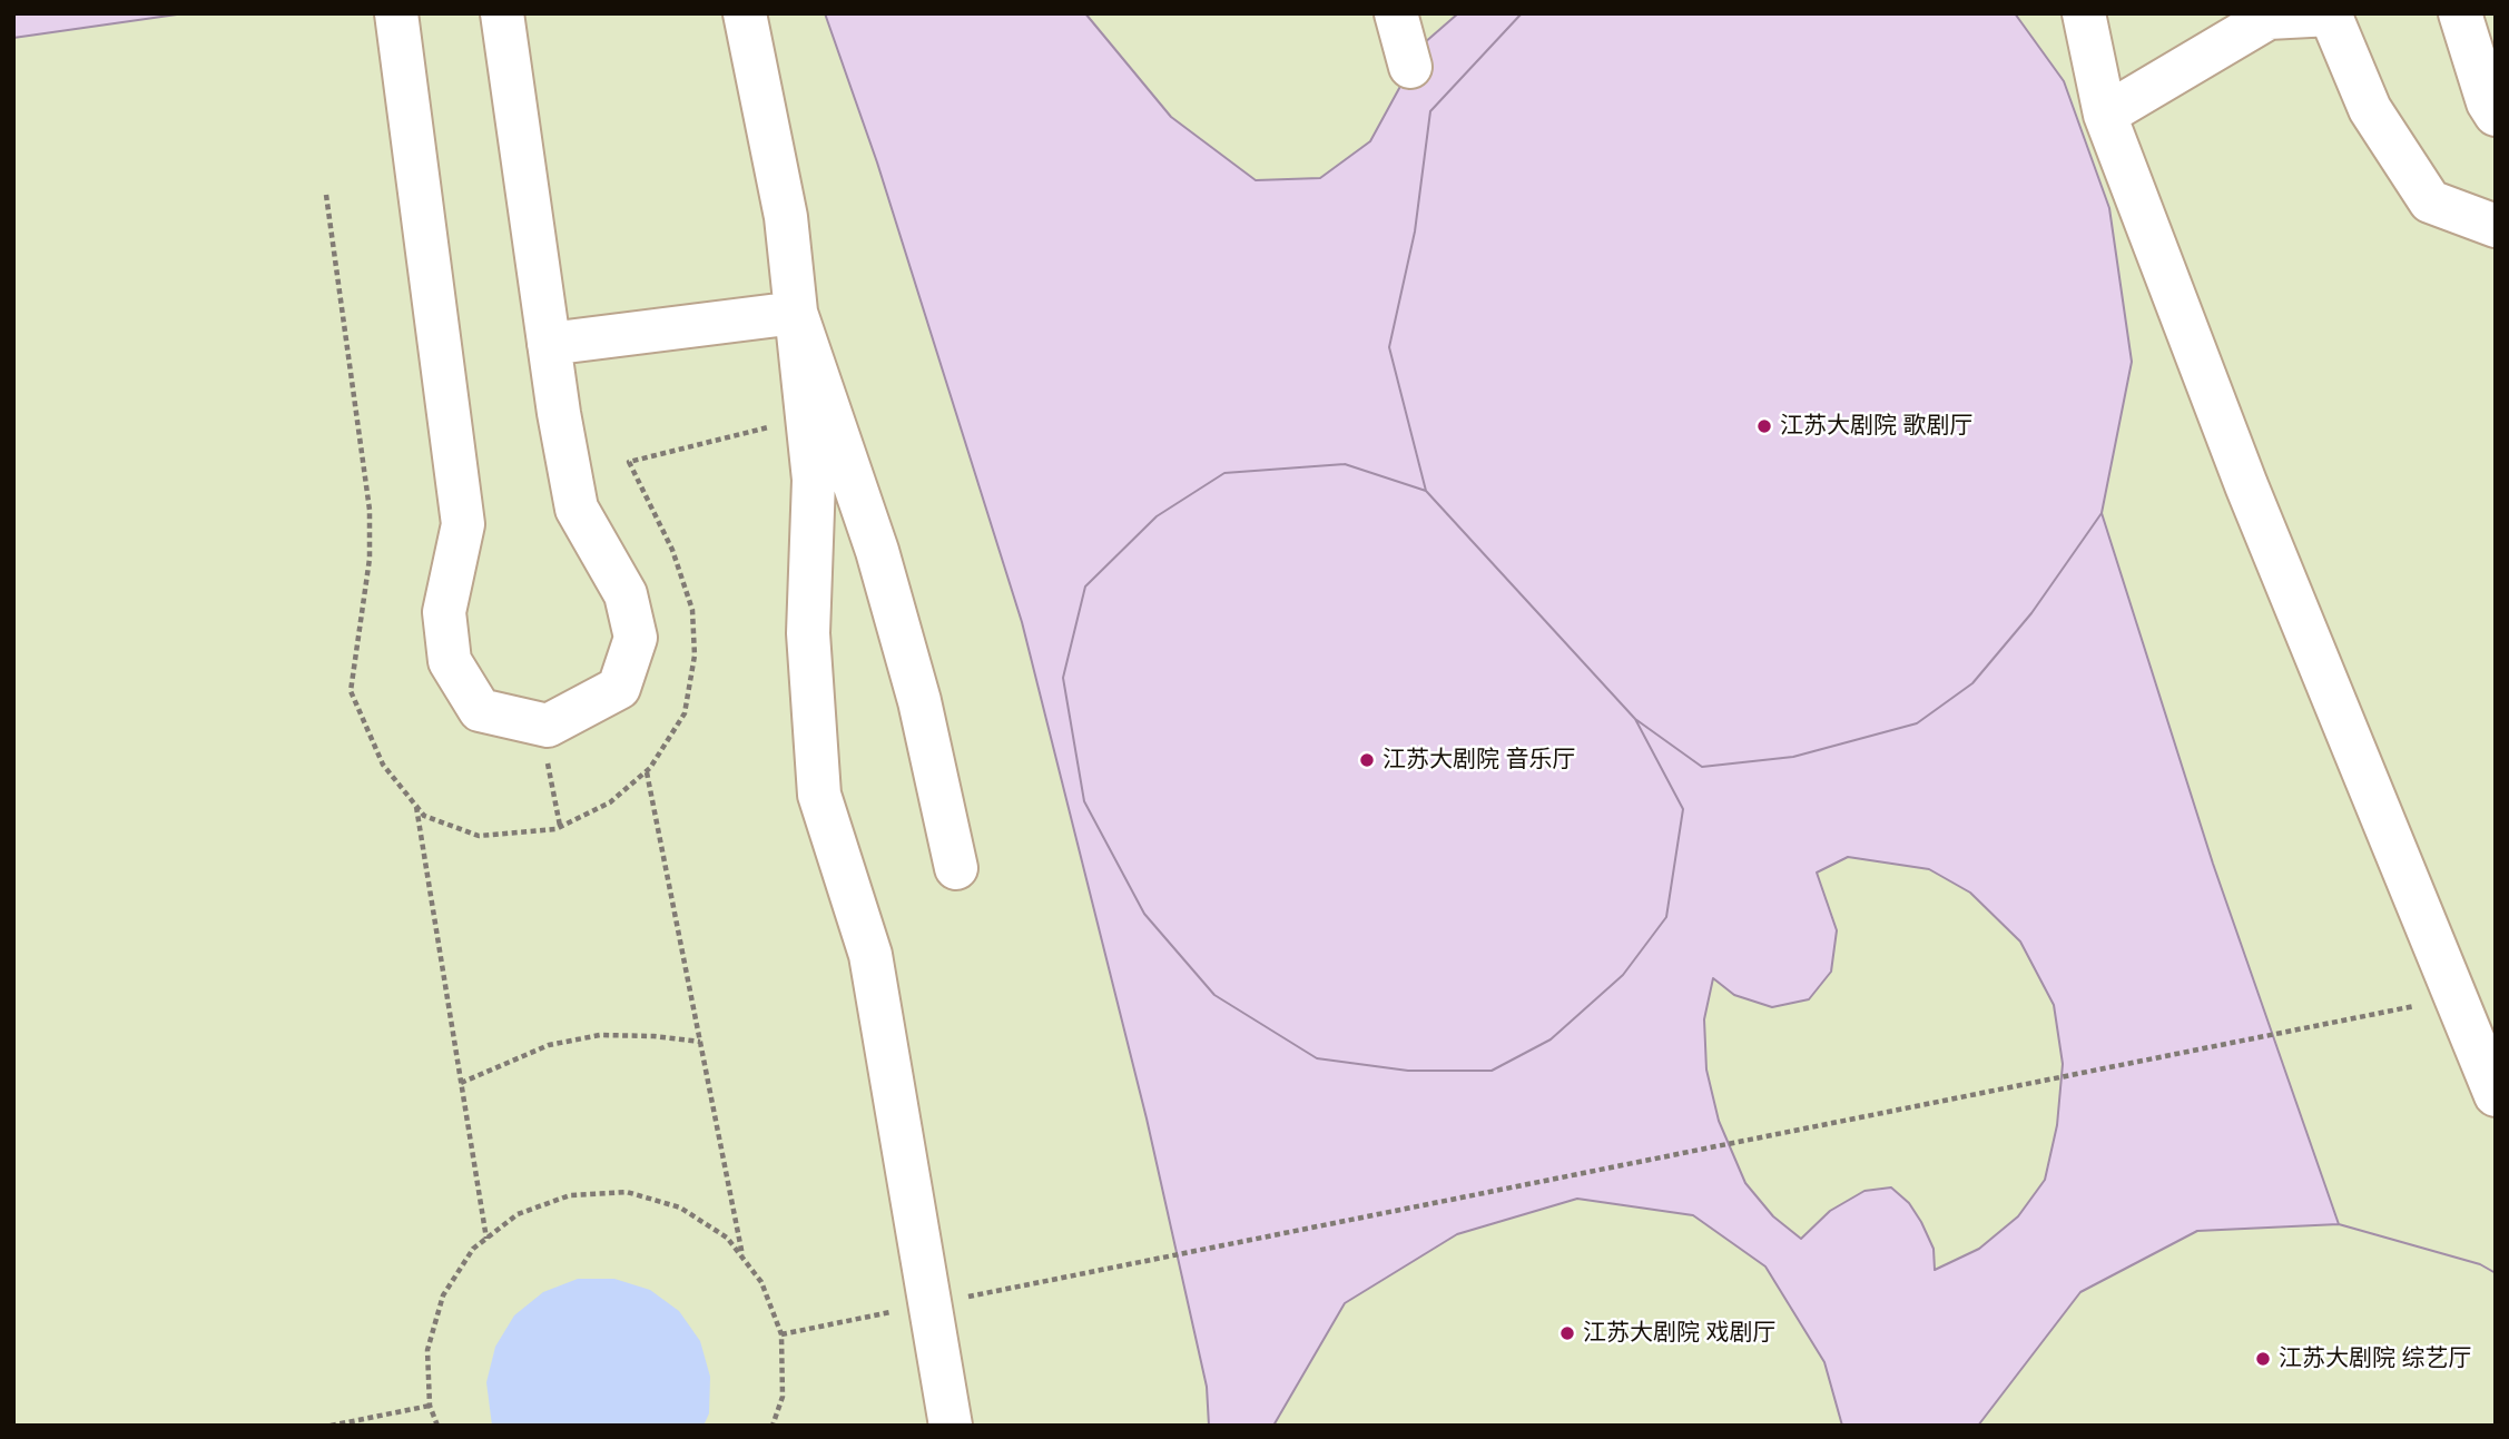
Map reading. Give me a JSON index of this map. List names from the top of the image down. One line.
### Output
{"places":["江苏大剧院 歌剧厅","江苏大剧院 音乐厅","江苏大剧院 戏剧厅","江苏大剧院 综艺厅"]}
